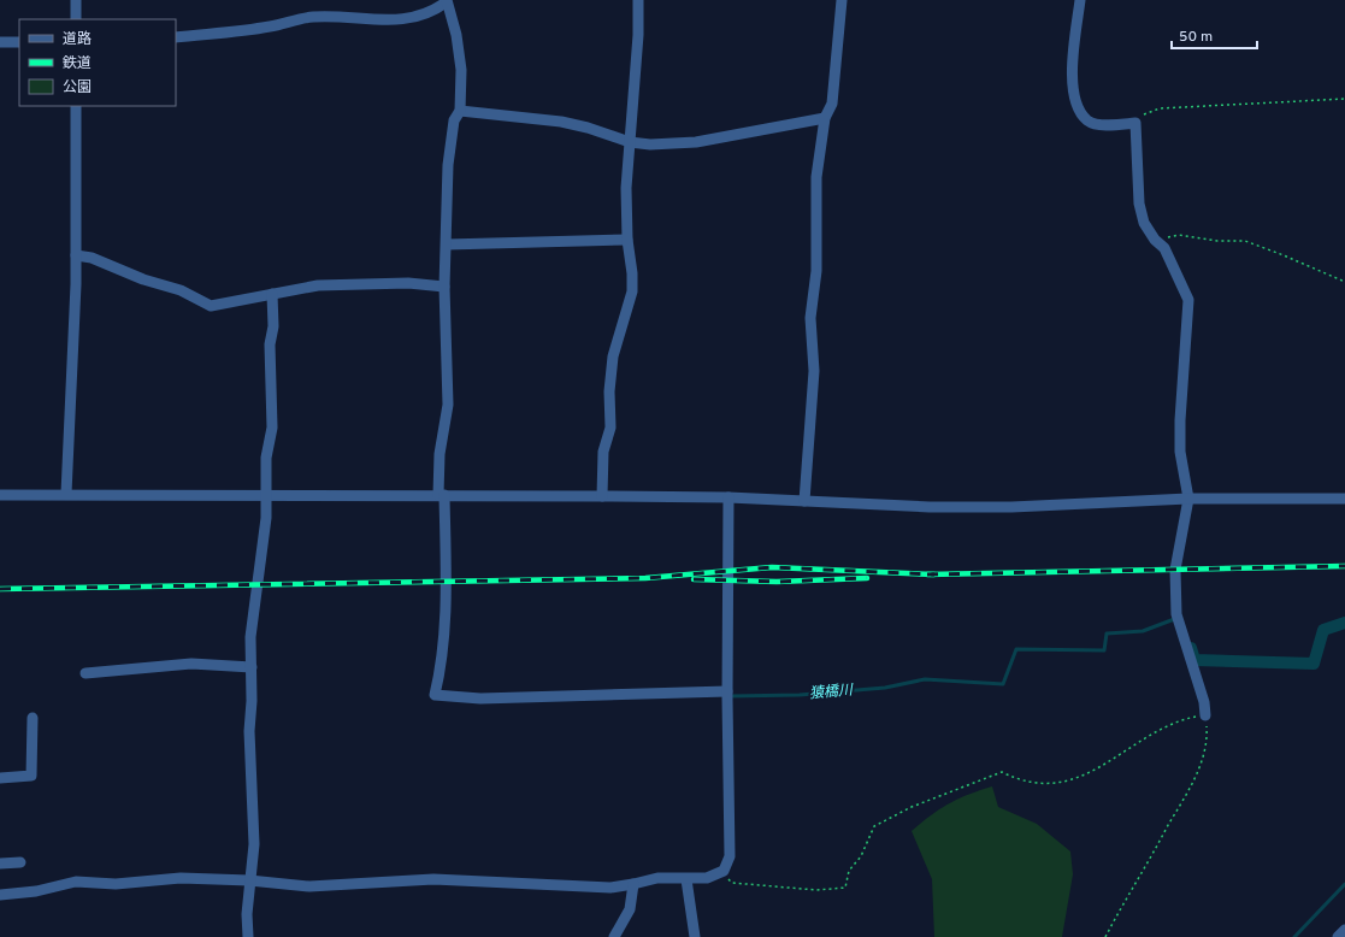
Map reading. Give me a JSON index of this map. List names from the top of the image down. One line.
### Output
{"water":["猿橋川"],"legend":["道路","鉄道","公園"],"scale_bar":"50 m"}
